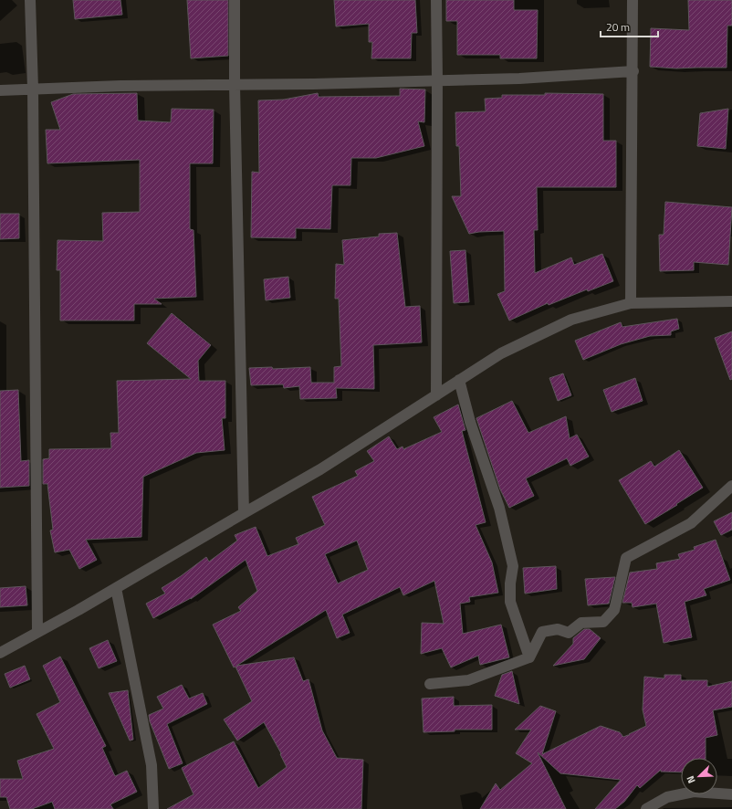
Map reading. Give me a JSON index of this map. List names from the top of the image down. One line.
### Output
{"scale_bar":"20 m","north":"bottom left"}
